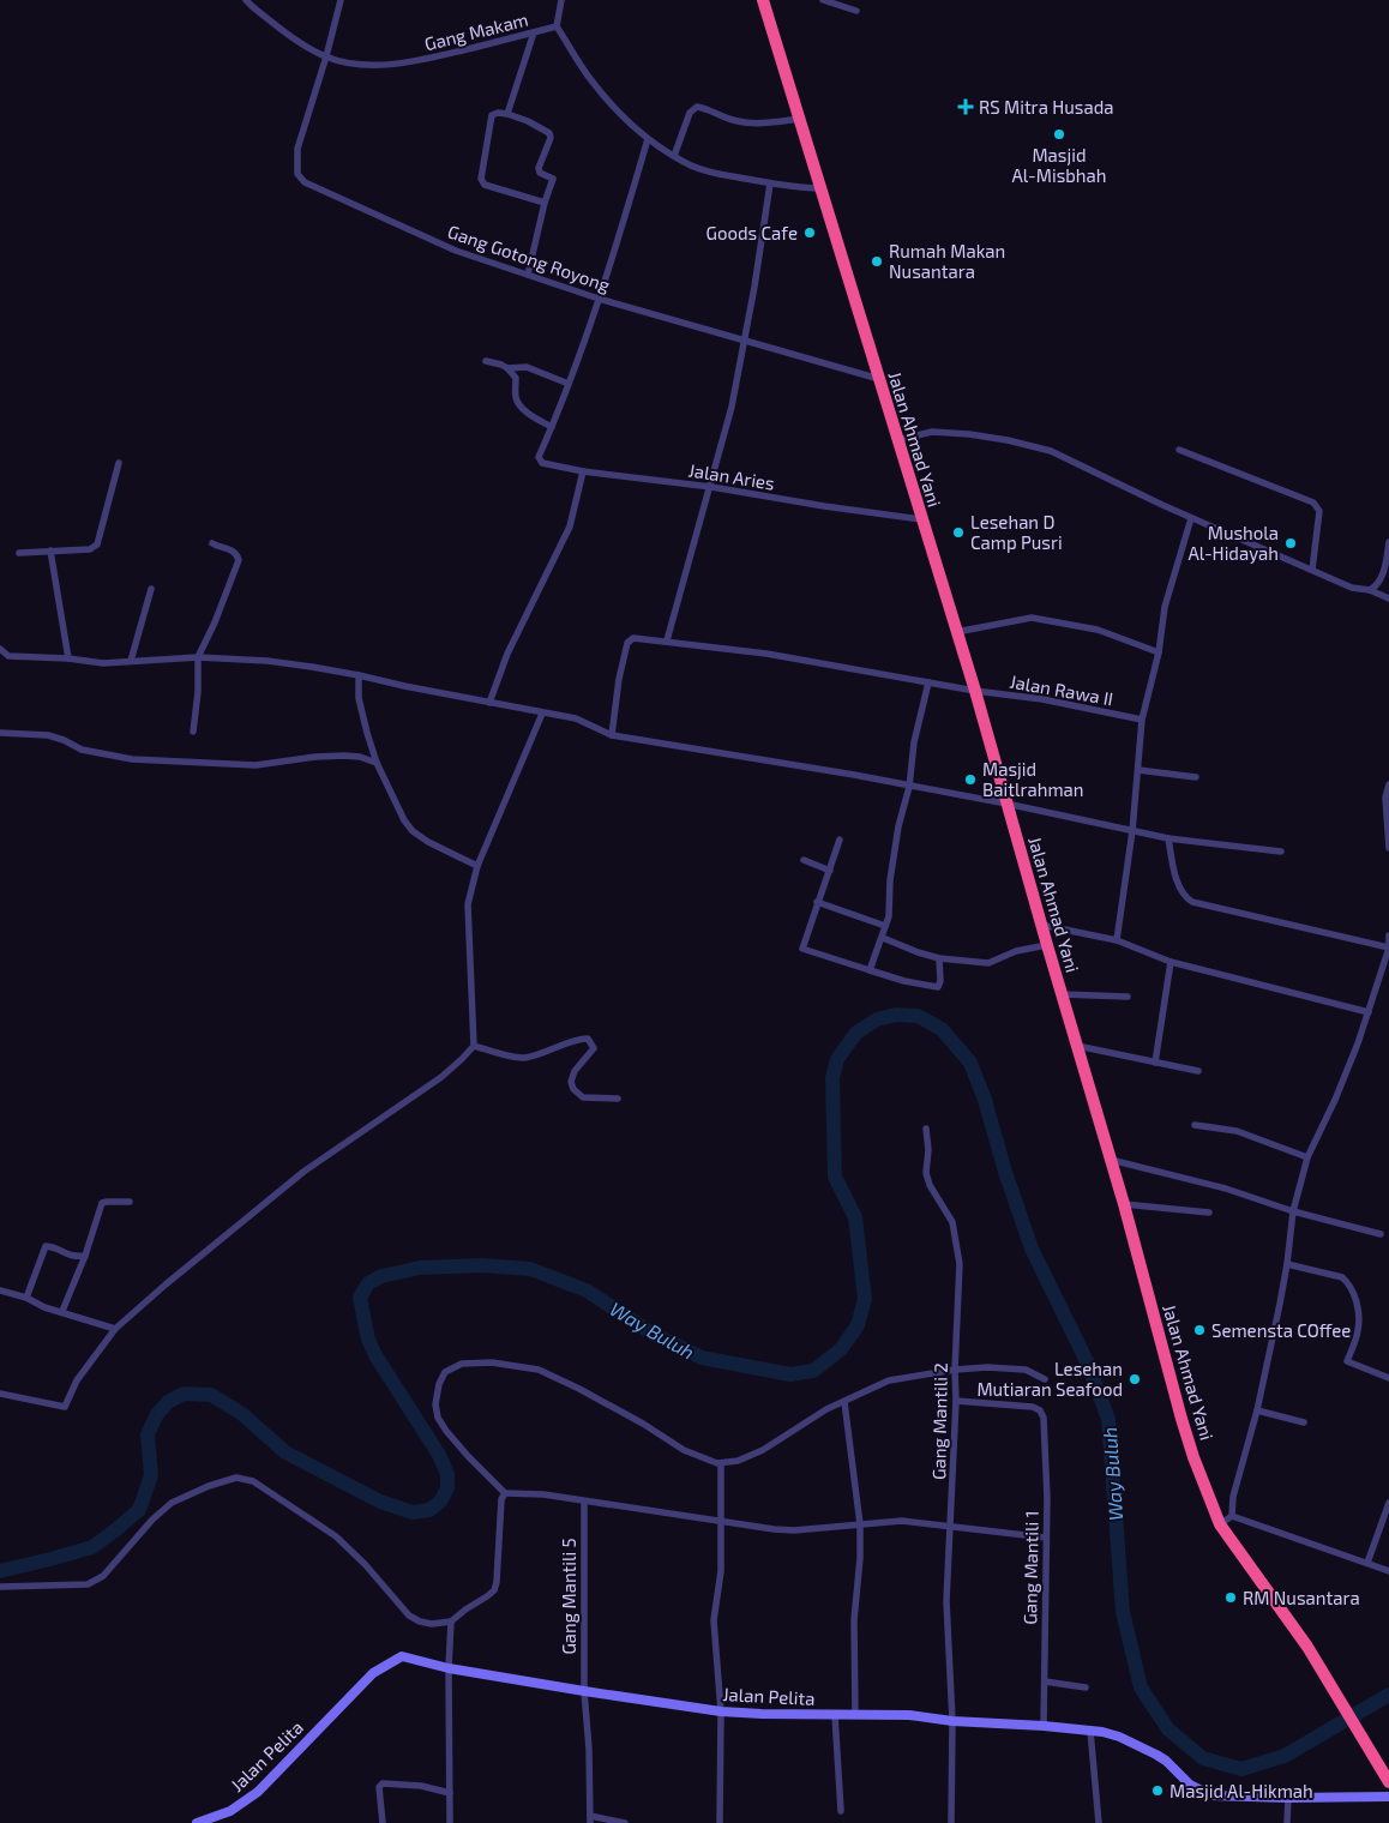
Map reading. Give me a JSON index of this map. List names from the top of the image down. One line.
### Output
{"streets":{"highway":["Jalan Ahmad Yani"],"street":["Gang Makam","Gang Gotong Royong","Jalan Aries","Jalan Rawa II","Gang Mantili 2","Gang Mantili 1","Gang Mantili 5","Jalan Pelita"]},"crossings":[["Gang Makam","Gang Gotong Royong"],["Gang Makam","Jalan Ahmad Yani"],["Gang Gotong Royong","Jalan Ahmad Yani"],["Jalan Ahmad Yani","Jalan Aries"],["Jalan Ahmad Yani","Jalan Rawa II"],["Gang Mantili 2","Gang Mantili 1"],["Gang Mantili 2","Jalan Pelita"],["Gang Mantili 1","Jalan Pelita"],["Gang Mantili 5","Jalan Pelita"]],"water":["Way Buluh"],"places":{"health":["RS Mitra Husada"],"other":["Masjid Al-Misbhah","Goods Cafe","Rumah Makan Nusantara","Lesehan D Camp Pusri","Mushola Al-Hidayah","Masjid Baitlrahman","Semensta COffee","Lesehan Mutiaran Seafood","RM Nusantara","Masjid Al-Hikmah"]}}
